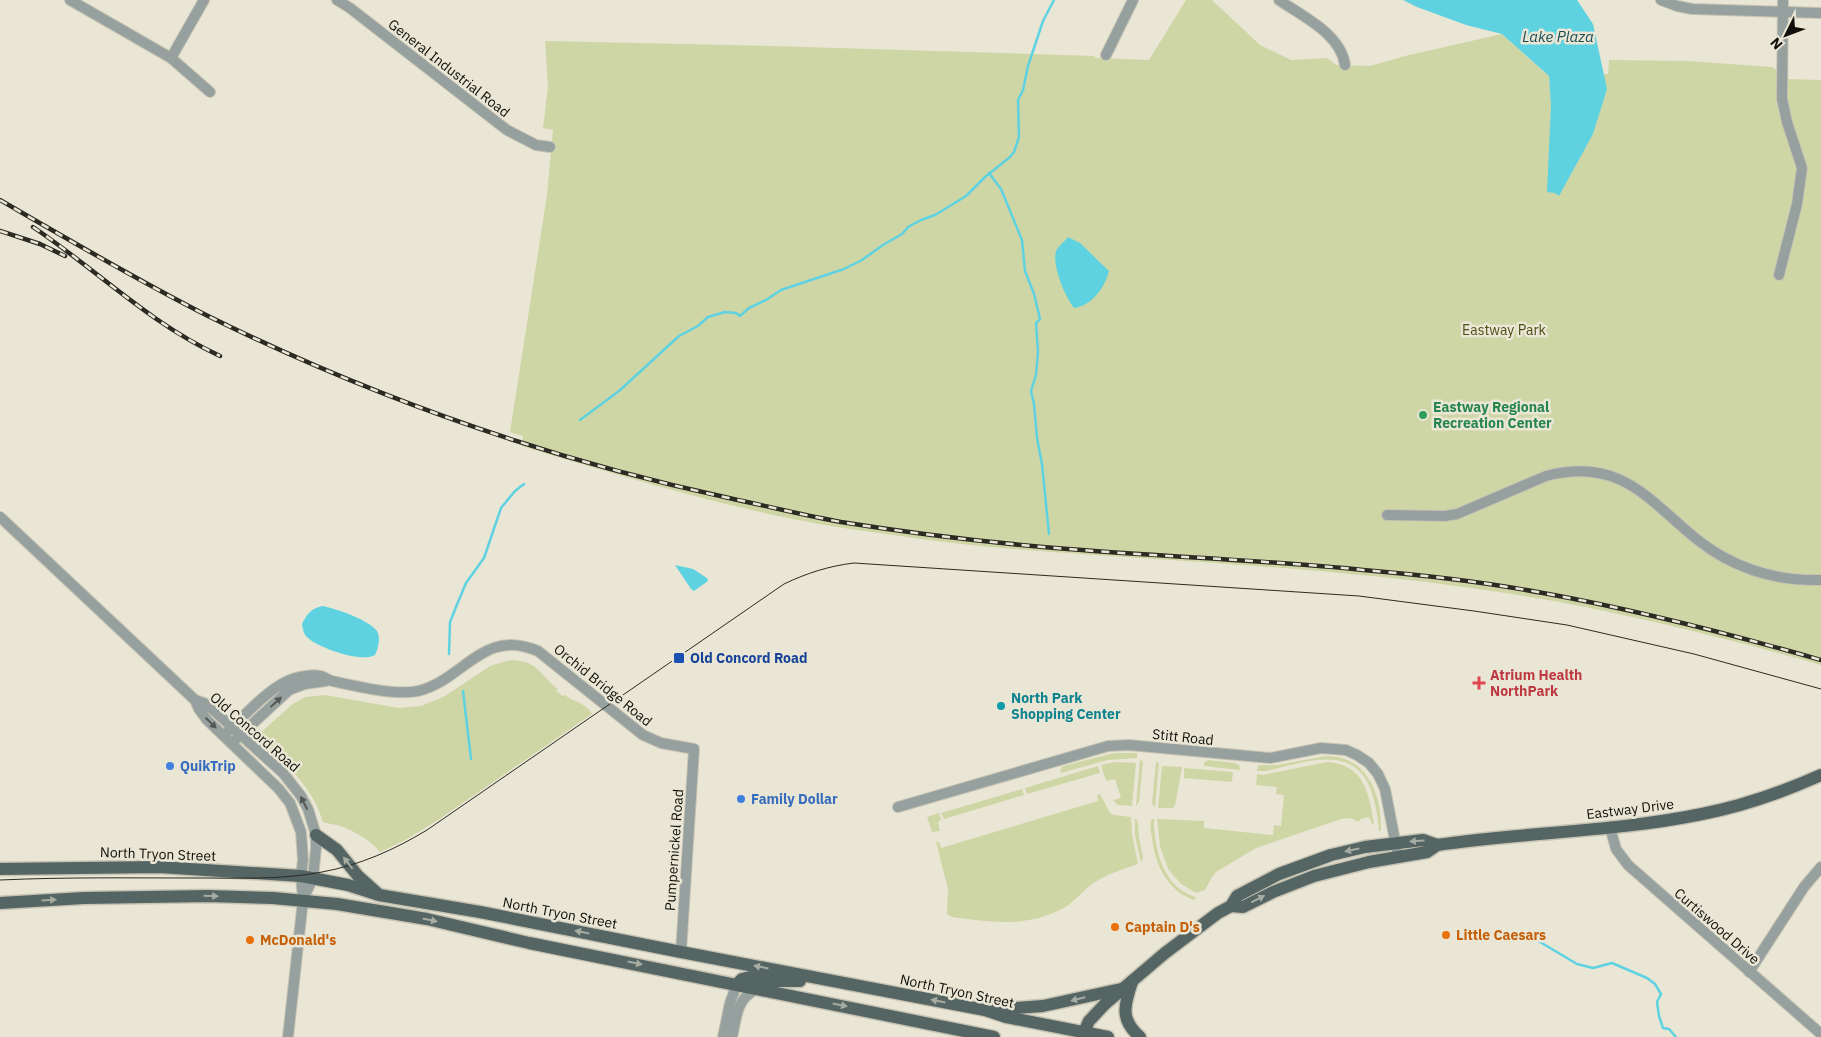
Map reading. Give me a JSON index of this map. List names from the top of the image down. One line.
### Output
{"streets":{"main road":["Eastway Drive","North Tryon Street"],"street":["General Industrial Road","Orchid Bridge Road","Old Concord Road","Stitt Road","Pumpernickel Road","Curtiswood Drive"]},"crossings":[["Orchid Bridge Road","Old Concord Road"],["Orchid Bridge Road","Pumpernickel Road"],["Old Concord Road","North Tryon Street"],["Stitt Road","Eastway Drive"],["Eastway Drive","North Tryon Street"],["Eastway Drive","Curtiswood Drive"],["Pumpernickel Road","North Tryon Street"]],"water":["Lake Plaza"],"parks":["Eastway Park"],"places":{"other":["Eastway Regional Recreation Center","North Park Shopping Center","QuikTrip","Family Dollar","Captain D's","Little Caesars","McDonald's"],"transit":["Old Concord Road"],"health":["Atrium Health NorthPark"]},"north":"bottom left"}
